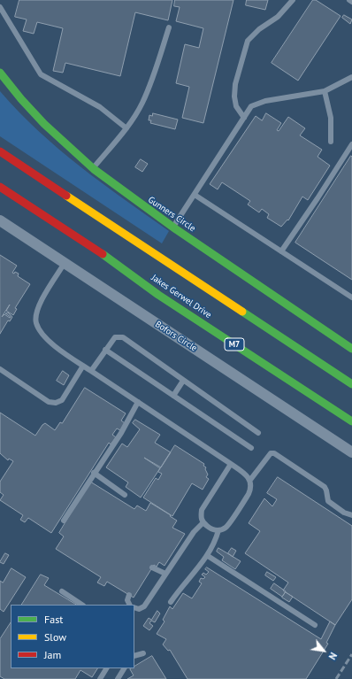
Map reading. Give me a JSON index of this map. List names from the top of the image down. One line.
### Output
{"streets":{"main road":["Gunners Circle","Jakes Gerwel Drive","M7"],"street":["Bofors Circle"]},"legend":["Fast","Slow","Jam"],"north":"bottom right"}
